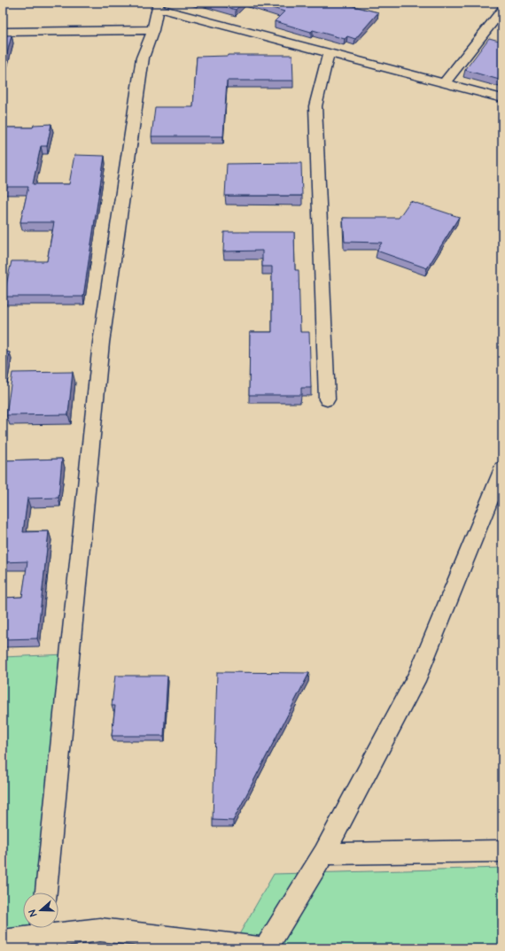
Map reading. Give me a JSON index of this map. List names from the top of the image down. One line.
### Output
{"north":"left"}
